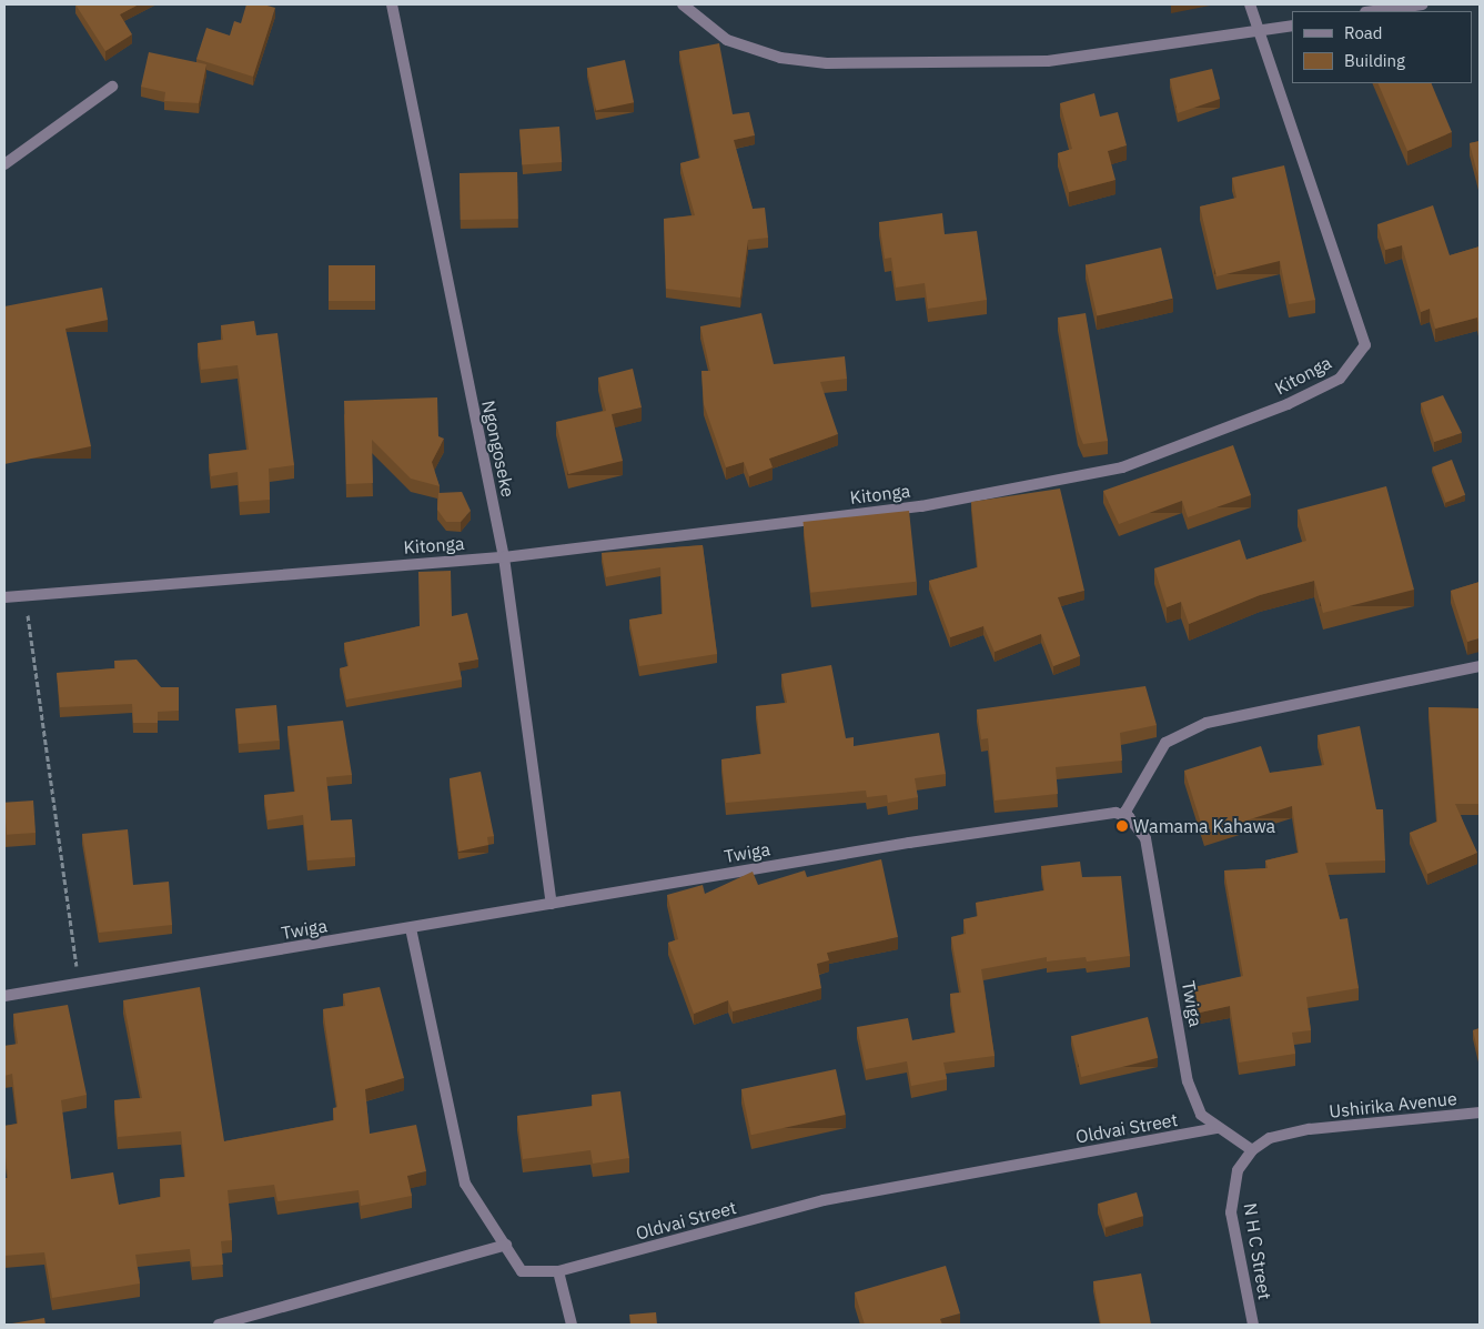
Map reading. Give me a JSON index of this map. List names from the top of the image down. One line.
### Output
{"streets":{"street":["Kitonga","Ngongoseke","Twiga","Ushirika Avenue","Oldvai Street","N H C Street"]},"crossings":[["Kitonga","Ngongoseke"],["Ngongoseke","Twiga"],["Twiga","Oldvai Street"],["Twiga","N H C Street"],["Ushirika Avenue","N H C Street"]],"places":["Wamama Kahawa"],"legend":["Road","Building"]}
